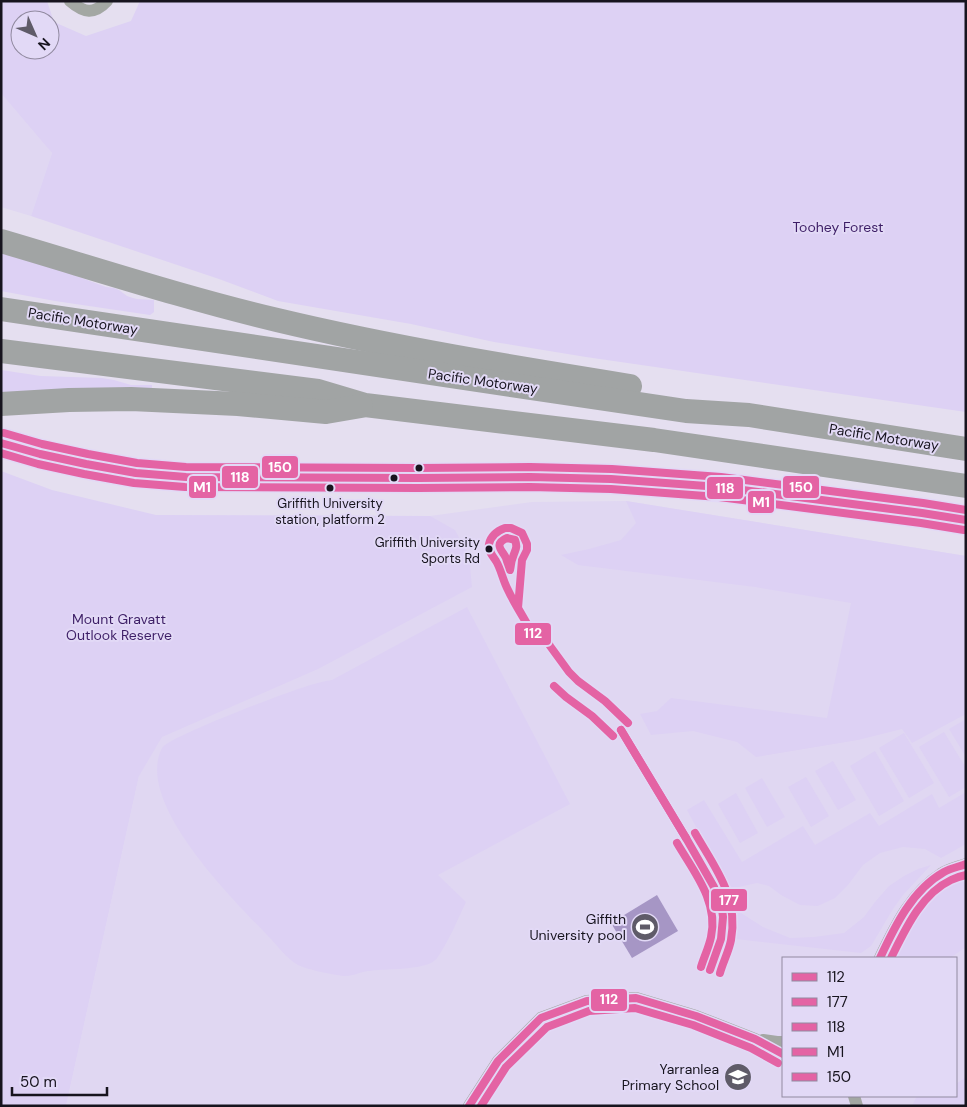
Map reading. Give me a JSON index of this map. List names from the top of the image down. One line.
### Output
{"streets":{"highway":["Pacific Motorway"]},"parks":["Toohey Forest","Mount Gravatt Outlook Reserve"],"places":{"other":["Griffith University station, platform 2","Griffith University Sports Rd"],"sports":["Giffith University pool"],"school or university":["Yarranlea Primary School"]},"lines":["transit line 150","transit line 118","transit line M1","transit line 112","transit line 177"],"legend":["112","177","118","M1","150"],"scale_bar":"50 m","north":"bottom right"}
